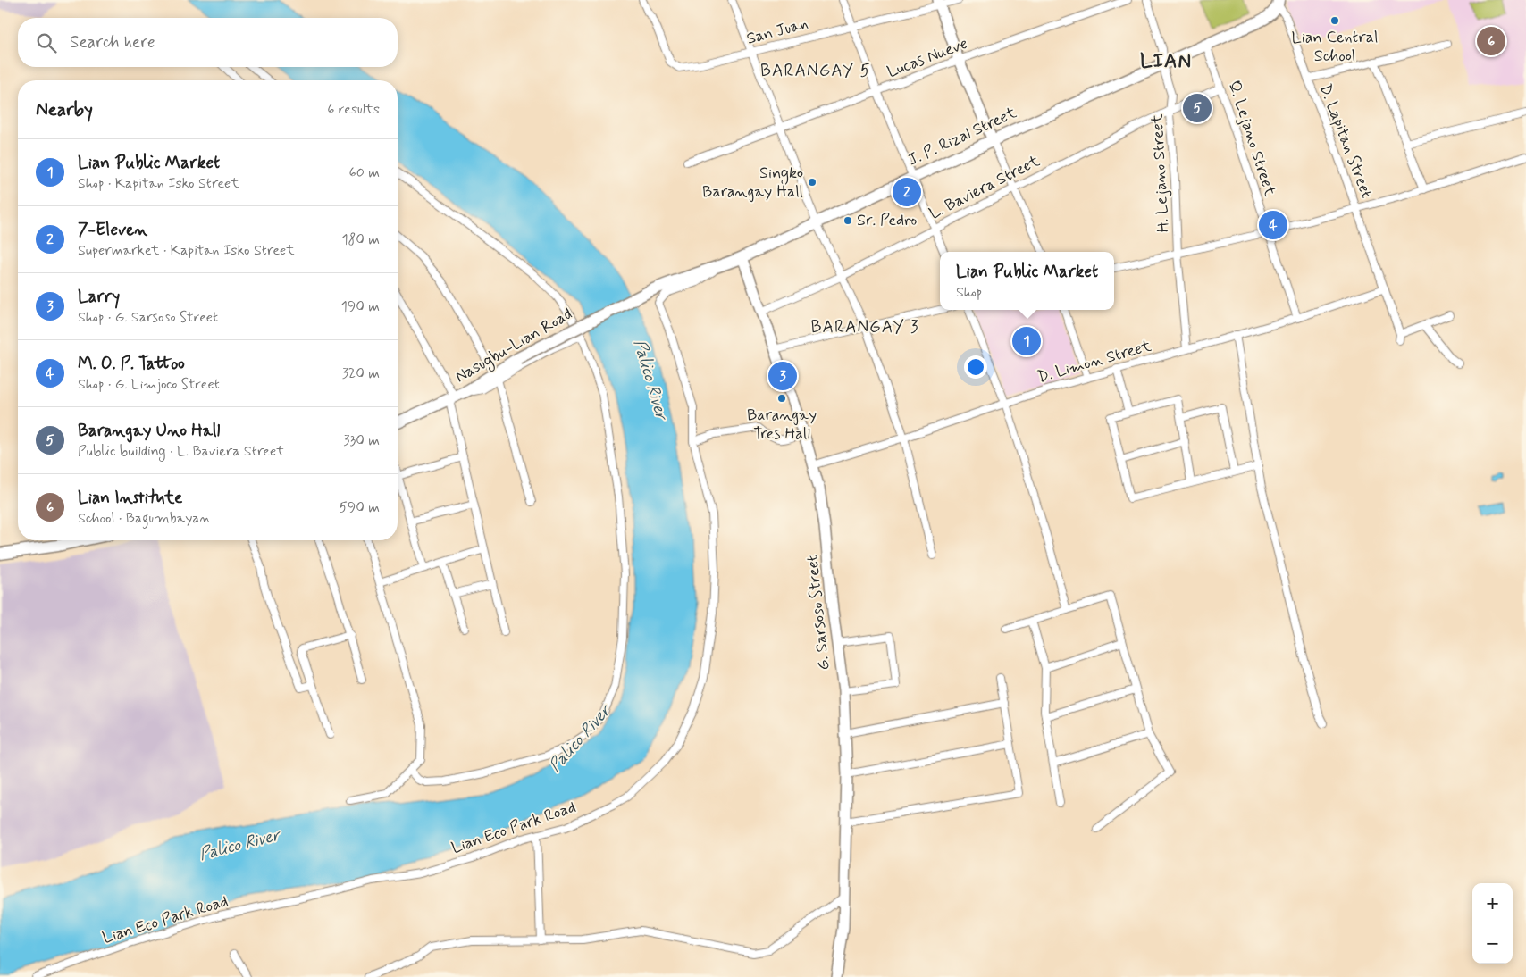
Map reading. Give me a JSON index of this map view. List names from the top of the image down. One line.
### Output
{"streets":{"main road":["J. P. Rizal Street","Nasugbu-Lian Road"],"street":["San Juan","Lucas Nueve","Q. Lejano Street","D. Lapitan Street","H. Lejano Street","L. Baviera Street","D. Limon Street","G. Sarsoso Street","Lian Eco Park Road"]},"crossings":[["J. P. Rizal Street","Q. Lejano Street"],["J. P. Rizal Street","D. Lapitan Street"],["J. P. Rizal Street","H. Lejano Street"],["J. P. Rizal Street","Nasugbu-Lian Road"],["J. P. Rizal Street","G. Sarsoso Street"],["J. P. Rizal Street","Lian Eco Park Road"],["Q. Lejano Street","L. Baviera Street"],["Q. Lejano Street","D. Limon Street"],["D. Lapitan Street","D. Limon Street"],["H. Lejano Street","L. Baviera Street"],["H. Lejano Street","D. Limon Street"],["L. Baviera Street","G. Sarsoso Street"],["D. Limon Street","G. Sarsoso Street"]],"districts":["LIAN","BARANGAY 5","BARANGAY 3"],"water":["Palico River"],"places":["Lian Central School","Singko Barangay Hall","Sr. Pedro","Barangay Tres Hall"],"page":{"search":"Search here","pins":["6","5","2","4","1","3"],"heading":["Nearby","6 results"],"list":[{"mark":"1","name":"Lian Public Market","note":"Shop · Kapitan Isko Street","value":"60 m"},{"mark":"2","name":"7-Eleven","note":"Supermarket · Kapitan Isko Street","value":"180 m"},{"mark":"3","name":"Larry","note":"Shop · G. Sarsoso Street","value":"190 m"},{"mark":"4","name":"M. O. P. Tattoo","note":"Shop · G. Limjoco Street","value":"320 m"},{"mark":"5","name":"Barangay Uno Hall","note":"Public building · L. Baviera Street","value":"330 m"},{"mark":"6","name":"Lian Institute","note":"School · Bagumbayan","value":"590 m"}],"popup":["Lian Public Market","Shop"],"map_buttons":["+","−"]}}
